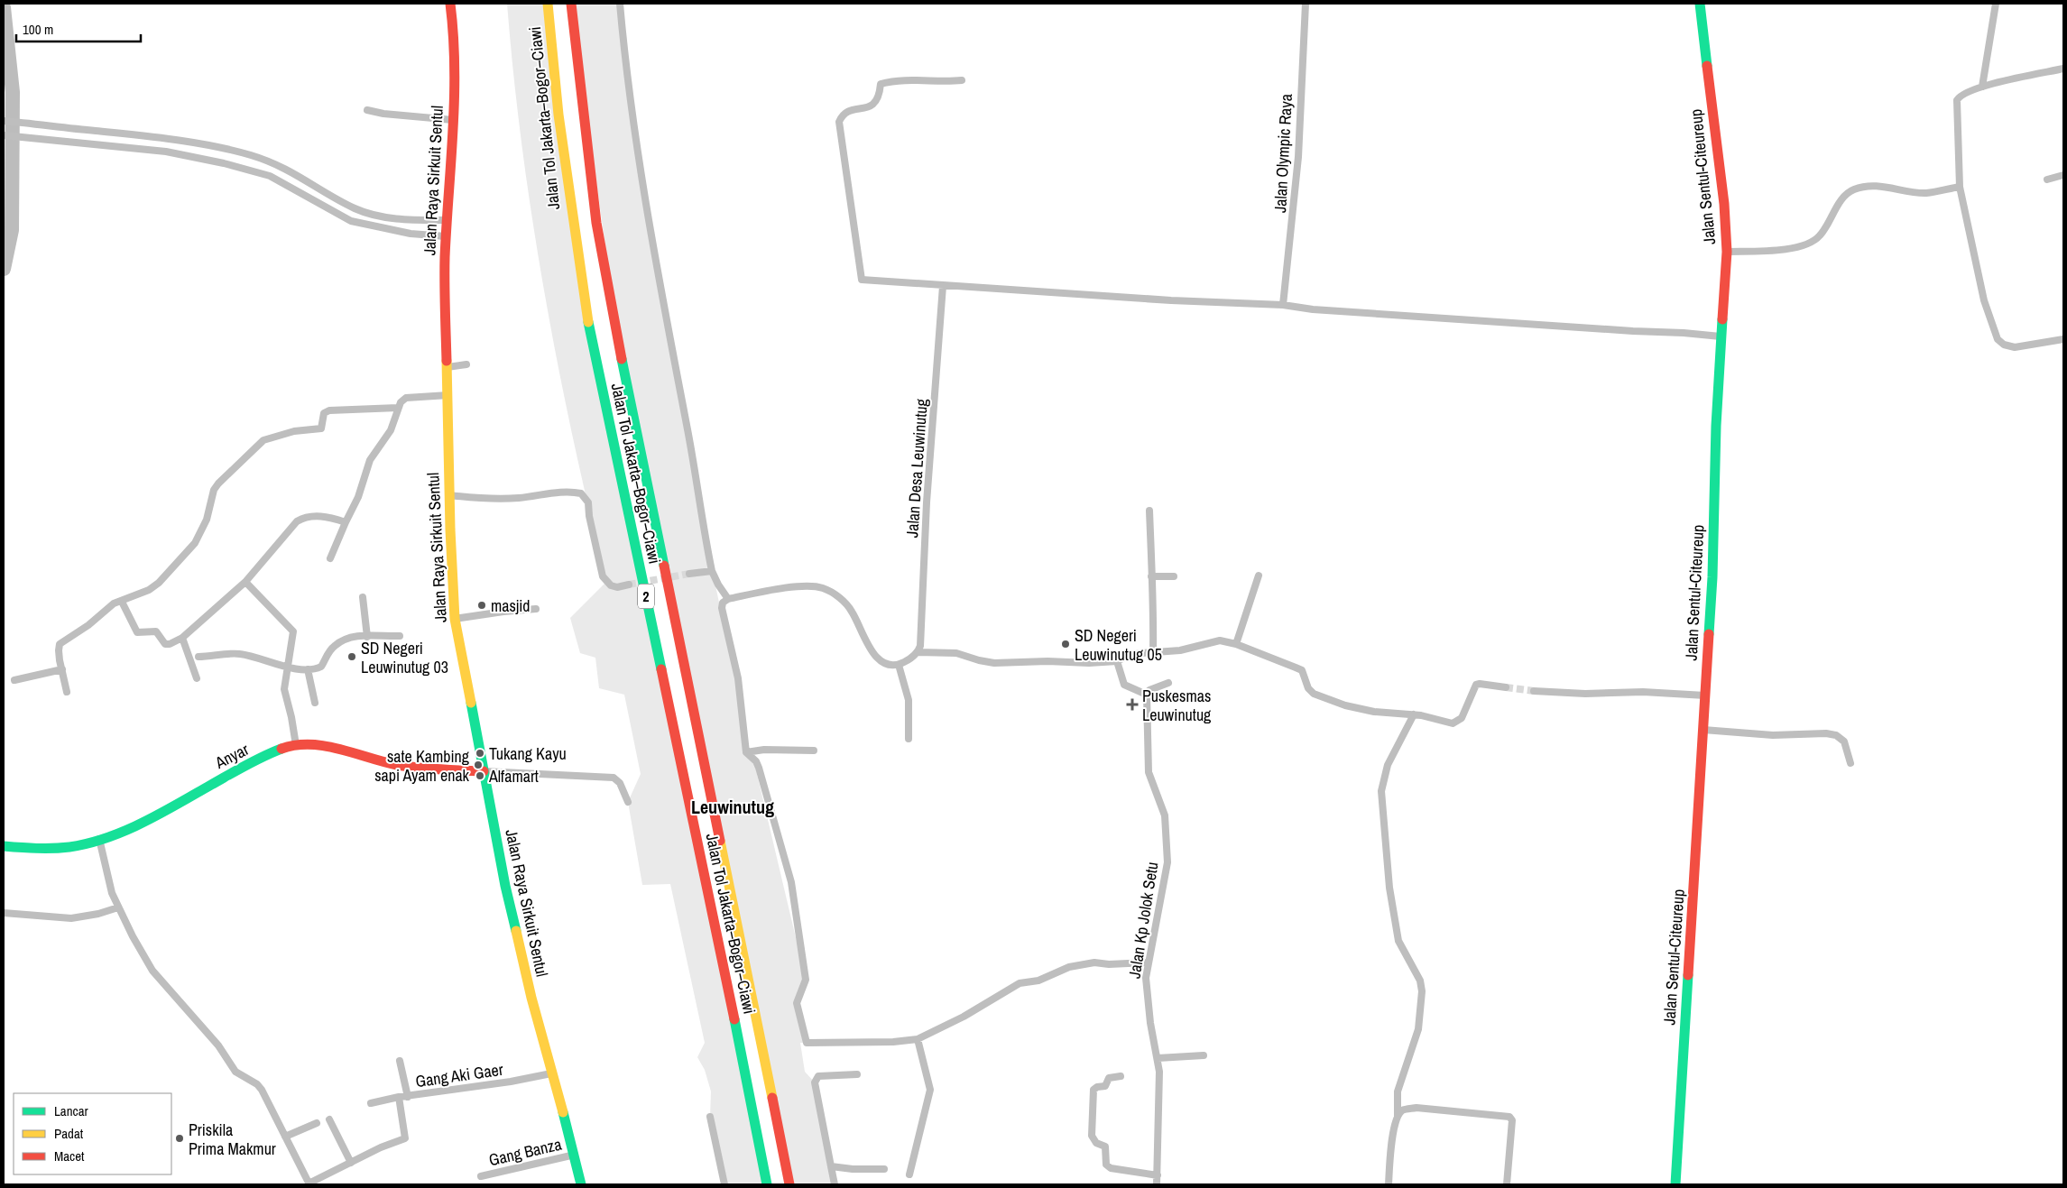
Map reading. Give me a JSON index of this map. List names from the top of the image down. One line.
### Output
{"streets":{"main road":["Jalan Tol Jakarta–Bogor–Ciawi","Jalan Sentul-Citeureup","Jalan Raya Sirkuit Sentul","2","Anyar"],"street":["Jalan Olympic Raya","Jalan Desa Leuwinutug","Jalan Kp Jolok Setu","Gang Aki Gaer","Gang Banza"]},"crossings":[["Jalan Raya Sirkuit Sentul","Anyar"],["Jalan Raya Sirkuit Sentul","Gang Aki Gaer"],["Jalan Raya Sirkuit Sentul","Gang Banza"]],"districts":["Leuwinutug"],"places":{"other":["masjid","SD Negeri Leuwinutug 05","SD Negeri Leuwinutug 03","Tukang Kayu","sate Kambing sapi Ayam enak","Alfamart","Priskila Prima Makmur"],"health":["Puskesmas Leuwinutug"]},"legend":["Lancar","Padat","Macet"],"scale_bar":"100 m"}
